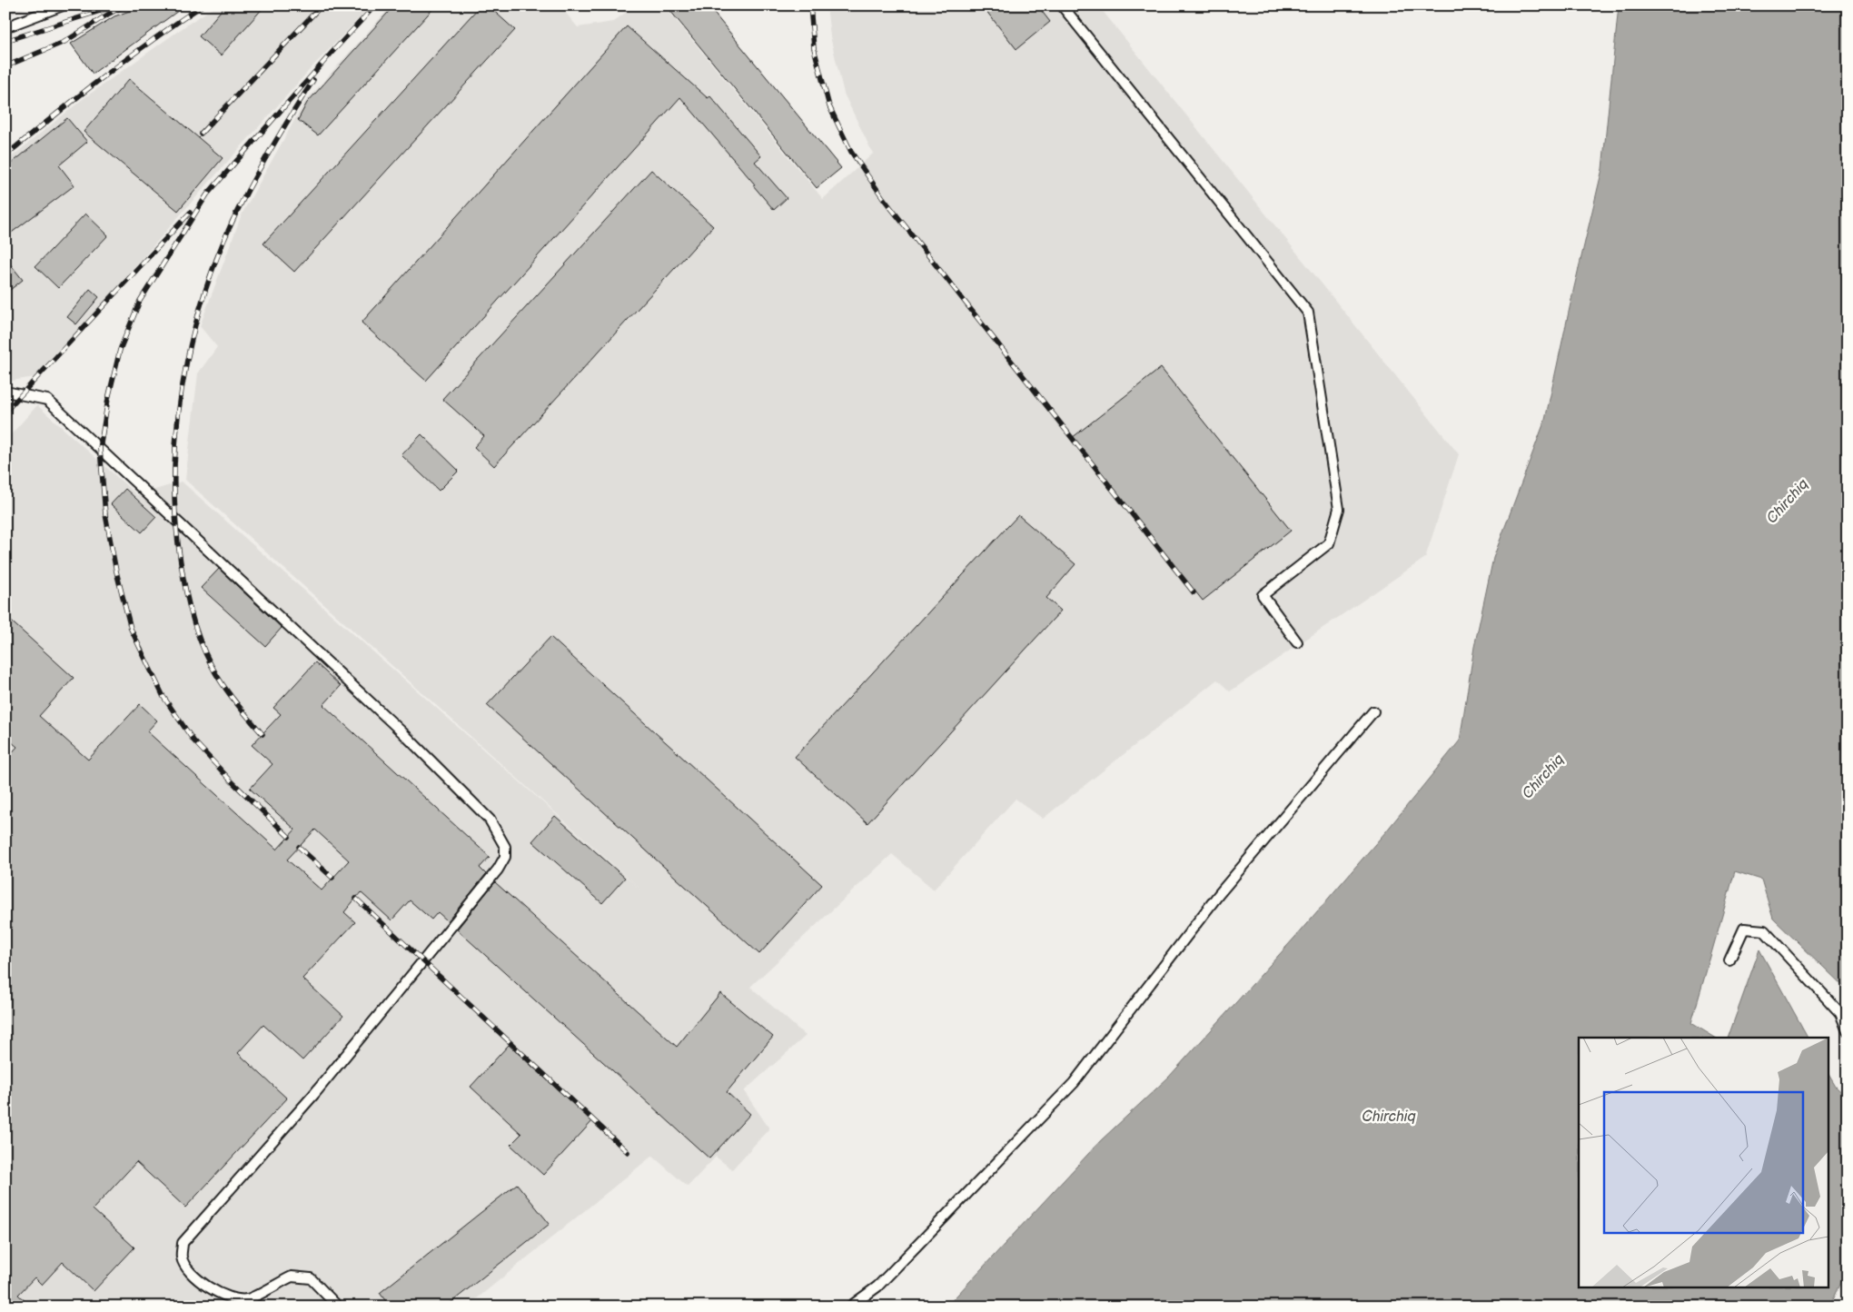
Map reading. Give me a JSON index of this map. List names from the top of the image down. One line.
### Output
{"water":["Chirchiq"]}
